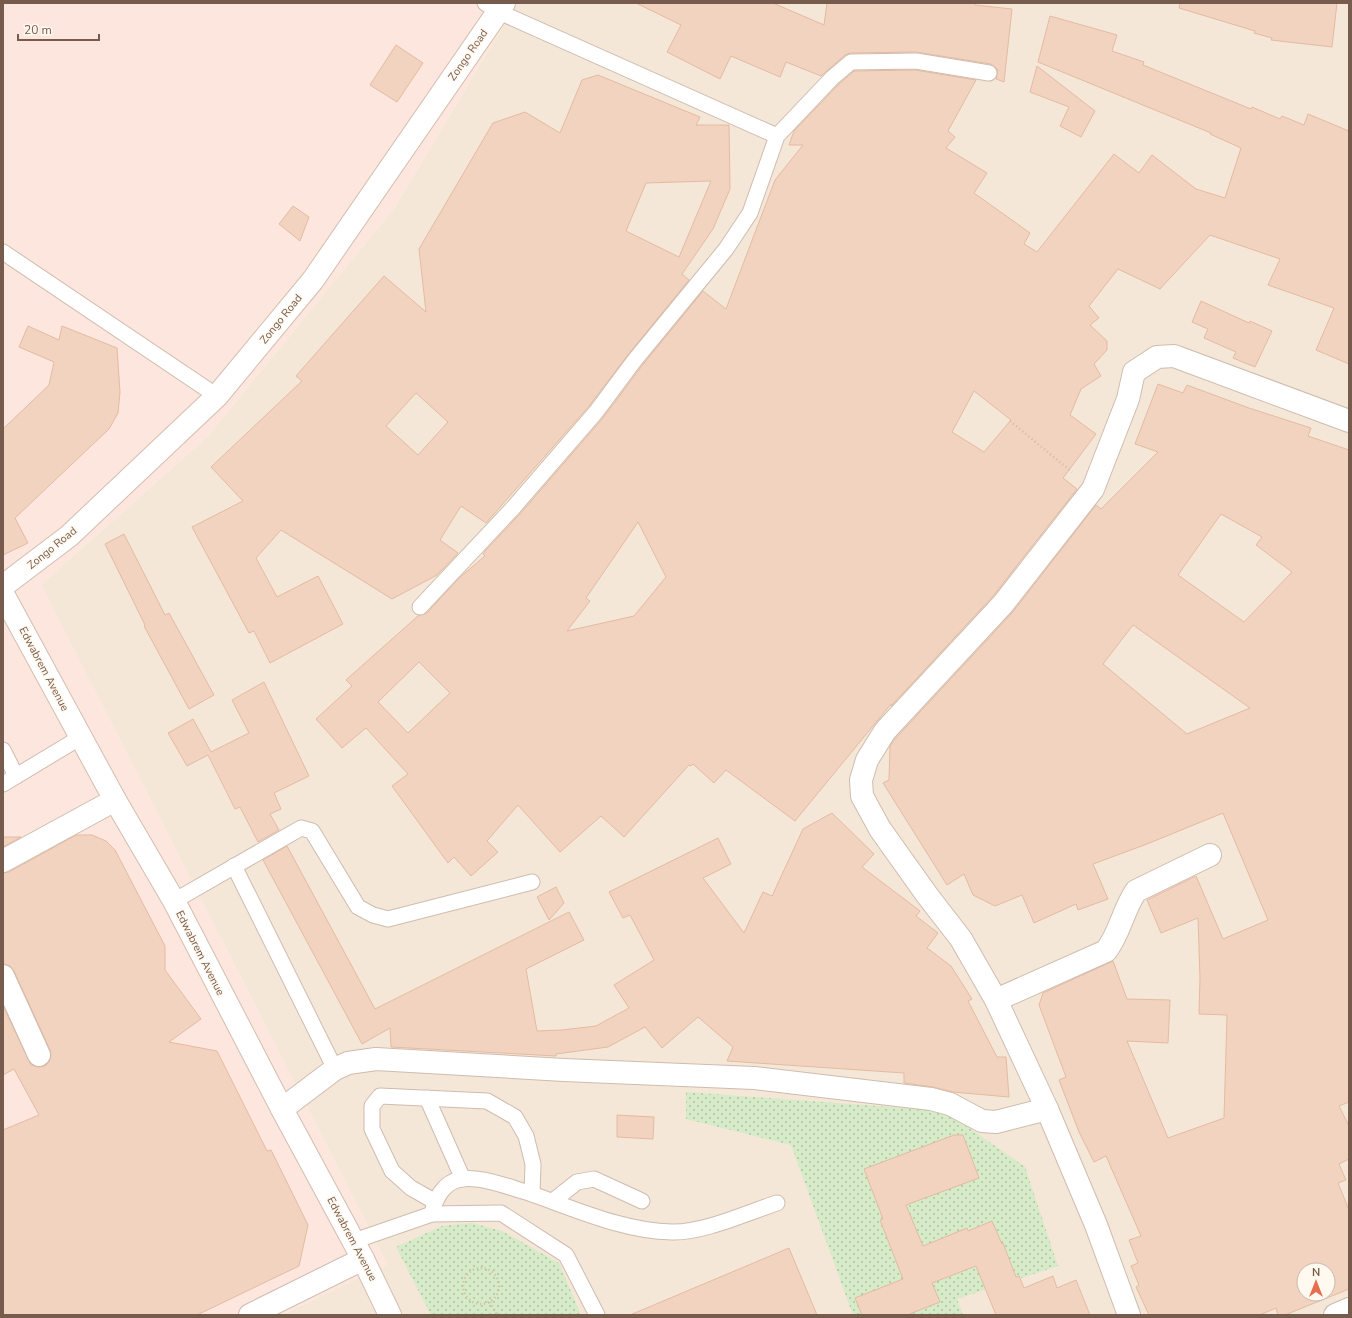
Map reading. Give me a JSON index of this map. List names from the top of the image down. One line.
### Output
{"streets":{"street":["Zongo Road","Edwabrem Avenue"]},"scale_bar":"20 m","north":"top"}
